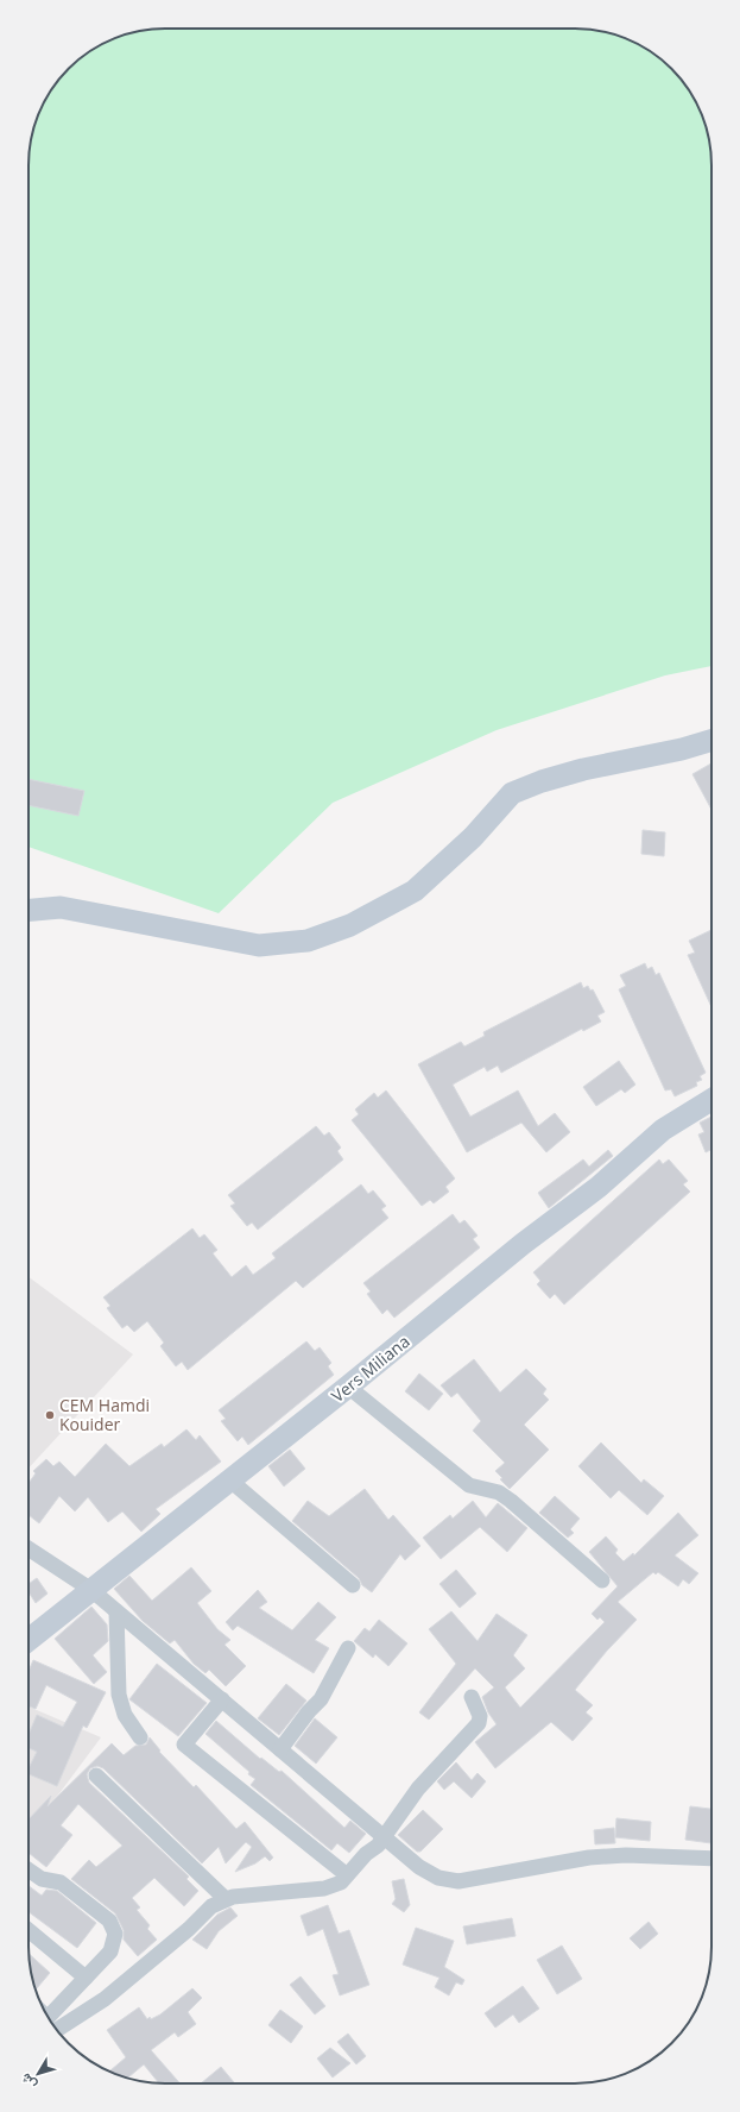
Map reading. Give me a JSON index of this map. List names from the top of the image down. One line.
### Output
{"streets":{"main road":["Vers Miliana"]},"places":["CEM Hamdi Kouider"],"north":"bottom left"}
